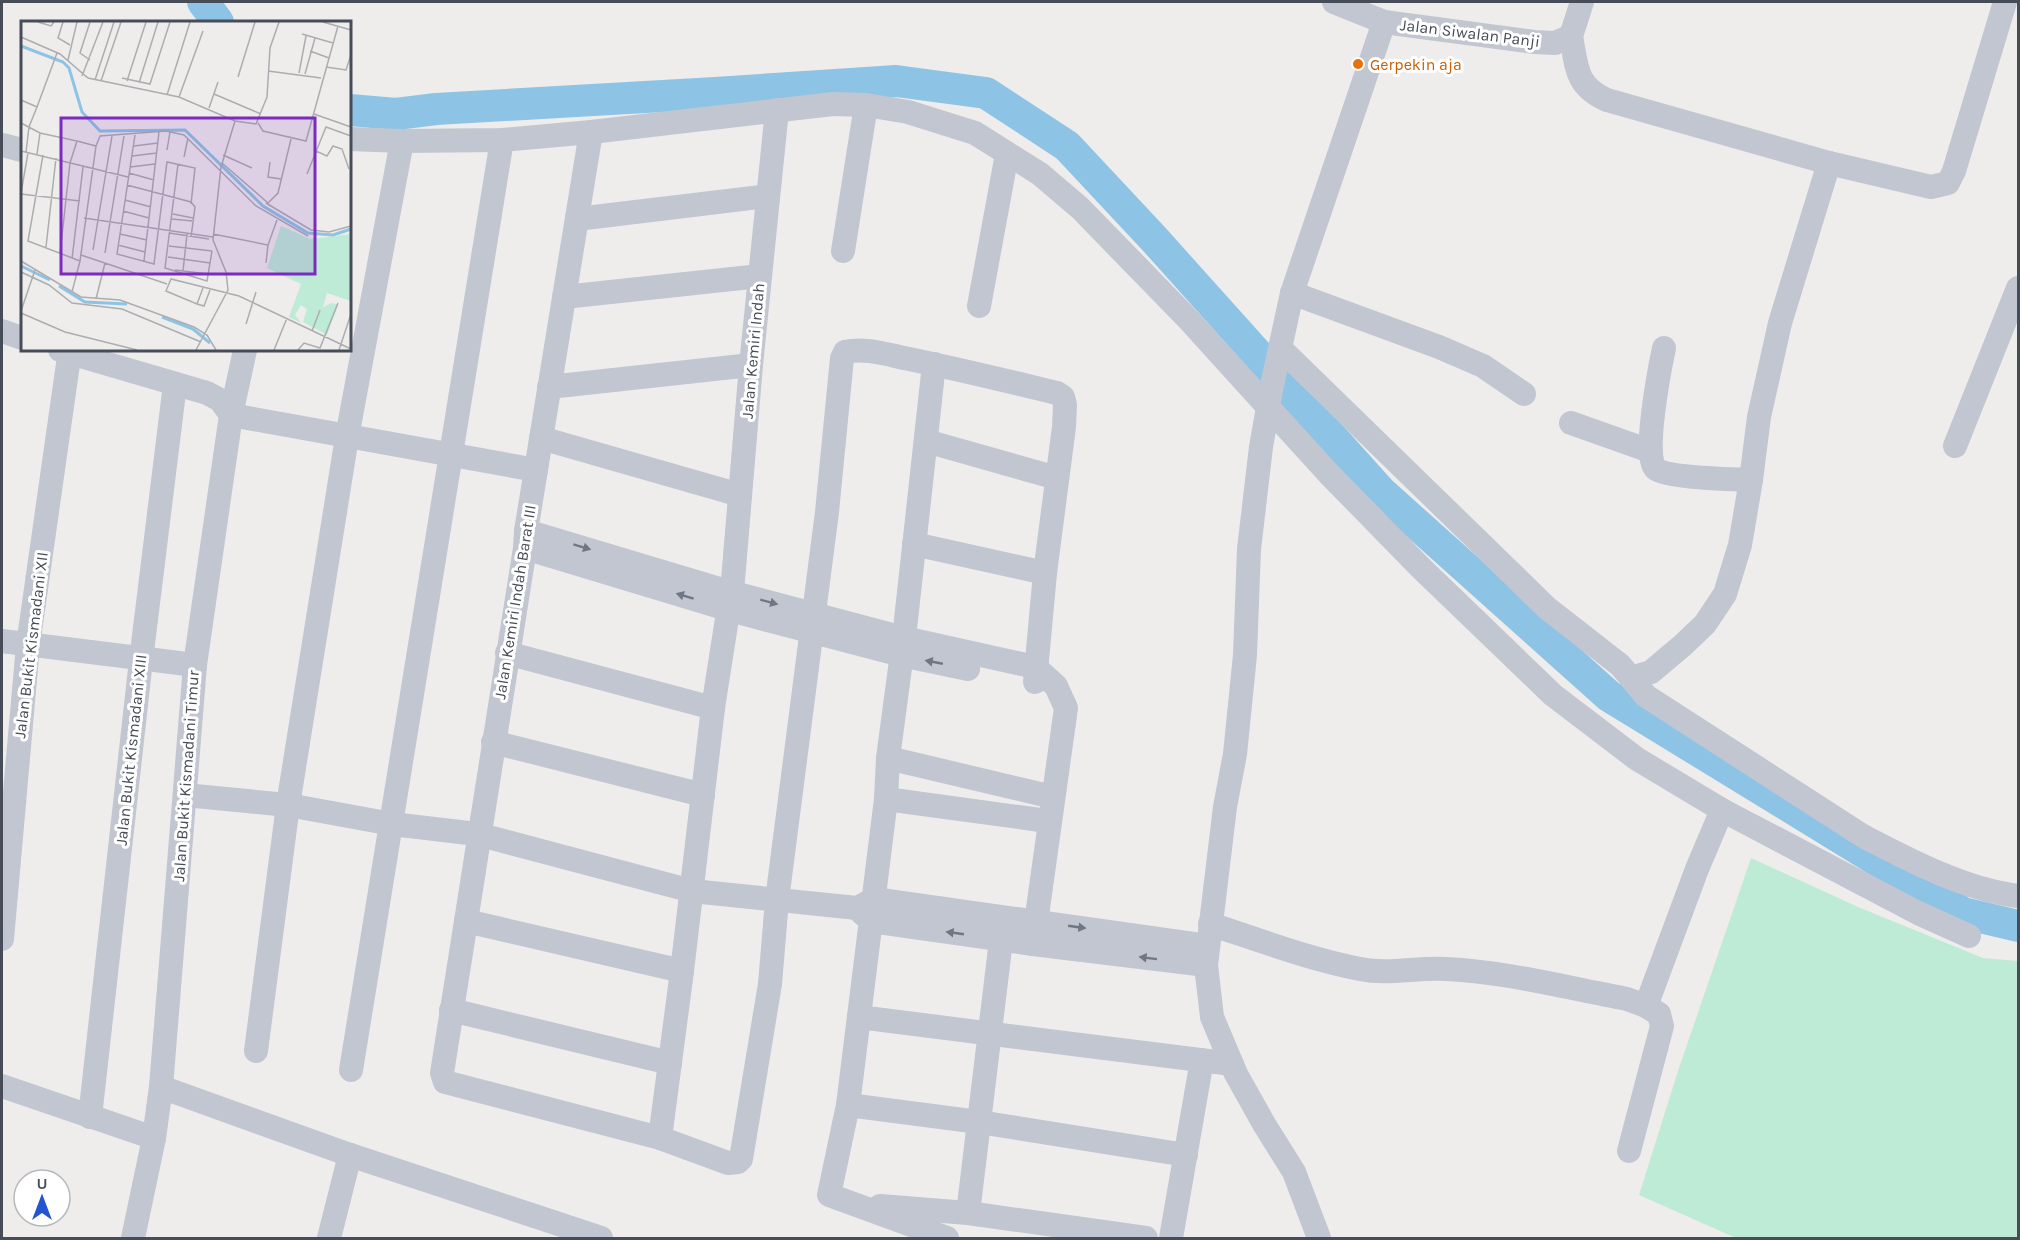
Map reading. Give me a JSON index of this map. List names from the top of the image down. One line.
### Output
{"streets":{"street":["Jalan Siwalan Panji","Jalan Kemiri Indah","Jalan Kemiri Indah Barat III","Jalan Bukit Kismadani XII","Jalan Bukit Kismadani XIII","Jalan Bukit Kismadani Timur"]},"crossings":[["Jalan Kemiri Indah","Jalan Kemiri Indah Barat III"]],"places":["Gerpekin aja"],"north":"top"}
